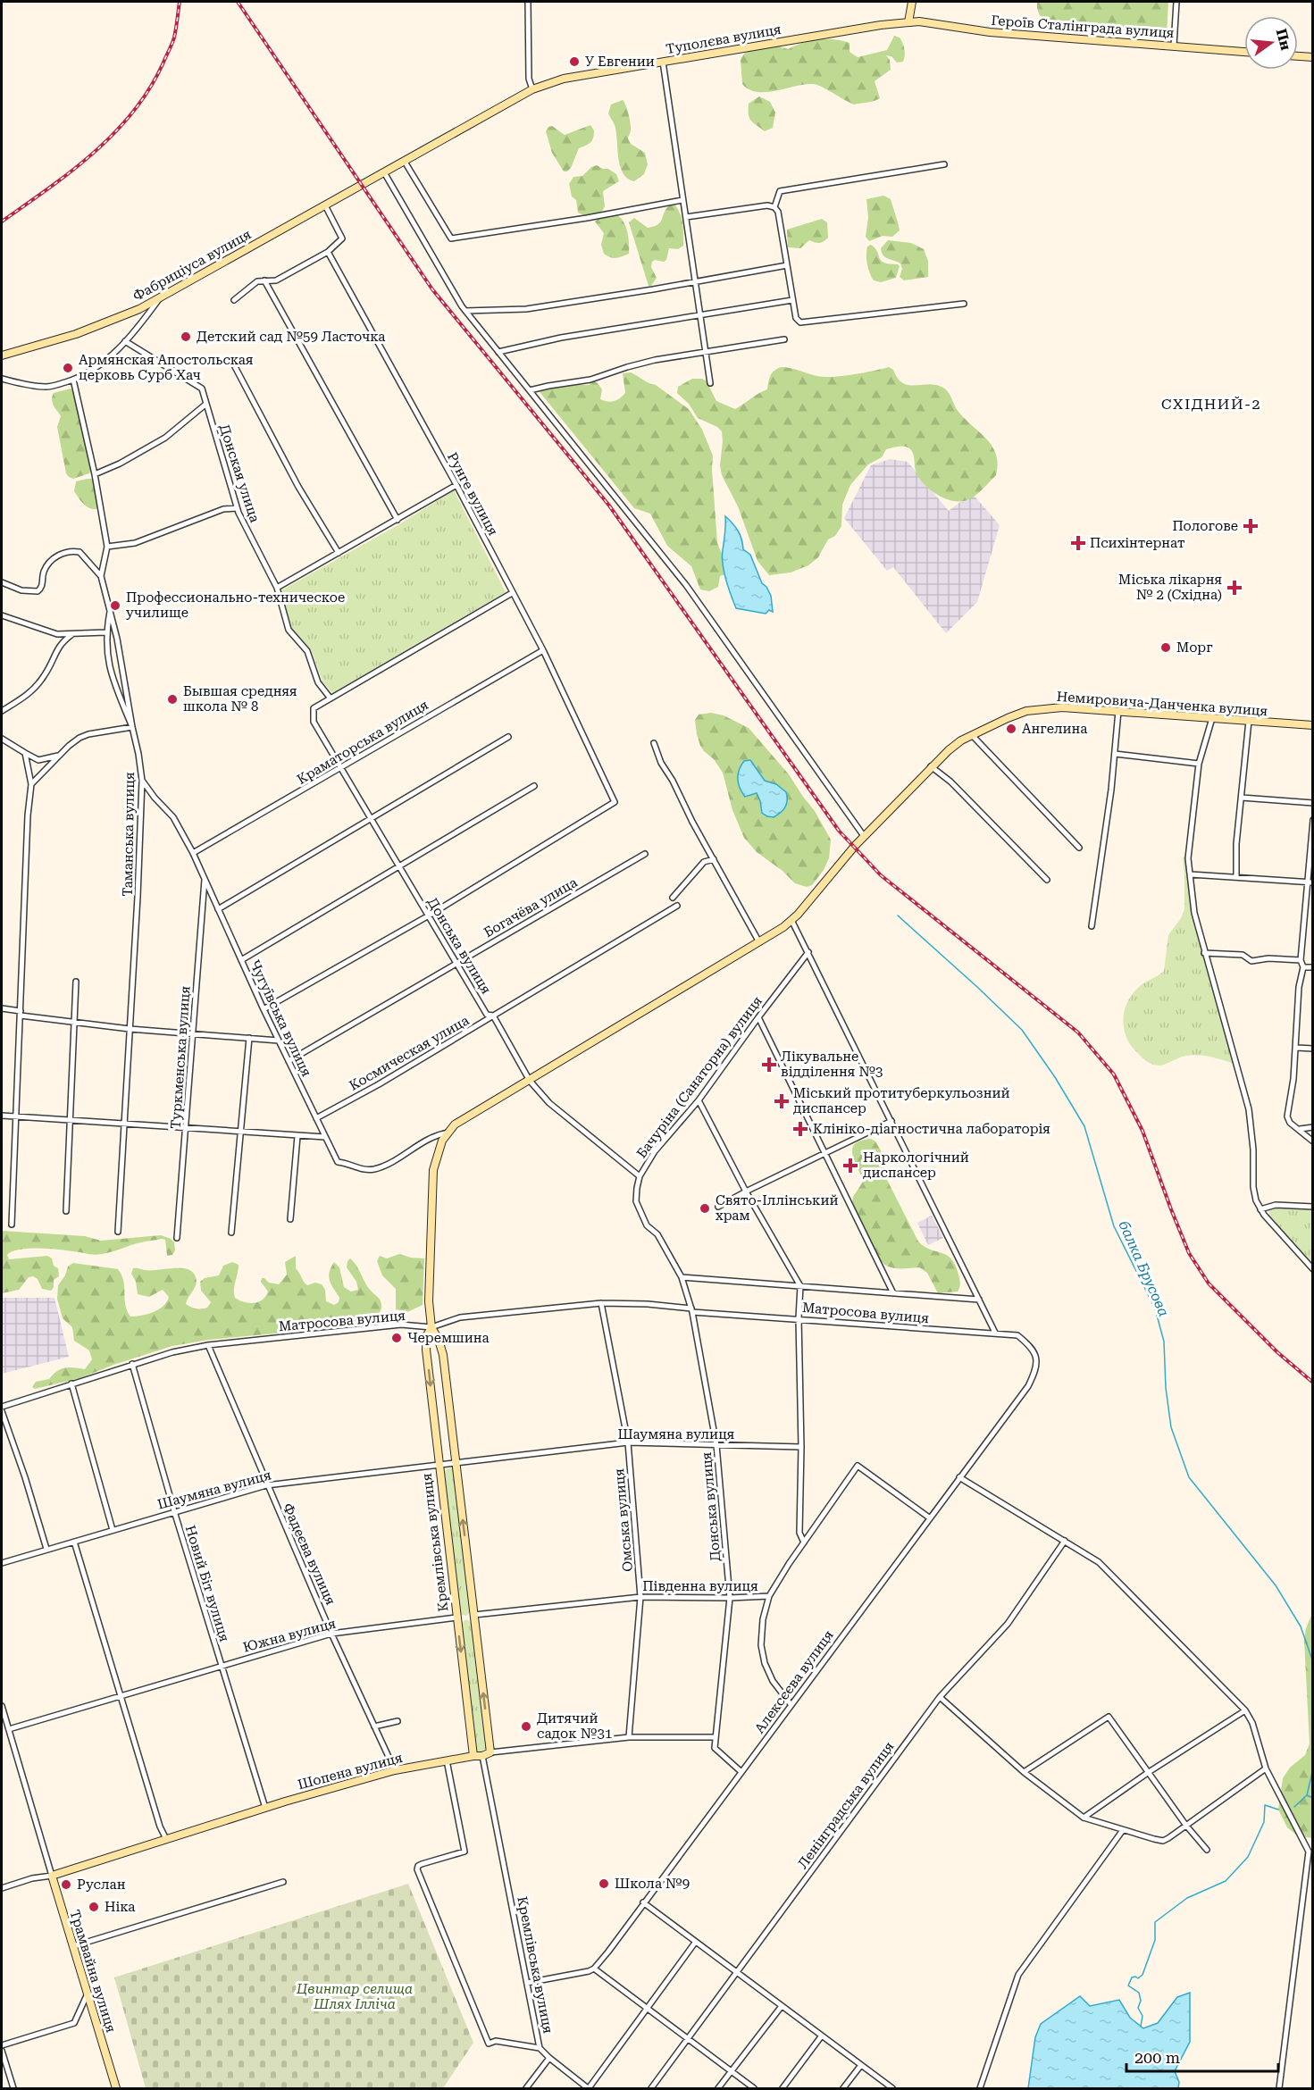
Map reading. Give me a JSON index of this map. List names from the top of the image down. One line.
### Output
{"streets":{"street":["Героїв Сталінграда вулиця","Туполєва вулиця","Фабриціуса вулиця","Донская улица","Рунге вулиця","Немировича-Данченка вулиця","Краматорська вулиця","Таманська вулиця","Богачёва улица","Донська вулиця","Чугуївська вулиця","Космическая улица","Туркменська вулиця","Бачуріна (Санаторна) вулиця","Матросова вулиця","Шаумяна вулиця","Омська вулиця","Кремлівська вулиця","Фадеєва вулиця","Новий Біт вулиця","Південна вулиця","Южна вулиця","Алексєєва вулиця","Шопена вулиця","Ленінградська вулиця","Трамвайна вулиця"]},"crossings":[["Героїв Сталінграда вулиця","Туполєва вулиця"],["Туполєва вулиця","Фабриціуса вулиця"],["Донская улица","Донська вулиця"],["Рунге вулиця","Краматорська вулиця"],["Рунге вулиця","Донська вулиця"],["Немировича-Данченка вулиця","Донська вулиця"],["Немировича-Данченка вулиця","Кремлівська вулиця"],["Краматорська вулиця","Донська вулиця"],["Краматорська вулиця","Чугуївська вулиця"],["Таманська вулиця","Чугуївська вулиця"],["Богачёва улица","Донська вулиця"],["Богачёва улица","Чугуївська вулиця"],["Донська вулиця","Космическая улица"],["Донська вулиця","Бачуріна (Санаторна) вулиця"],["Донська вулиця","Матросова вулиця"],["Донська вулиця","Шаумяна вулиця"],["Донська вулиця","Південна вулиця"],["Донська вулиця","Шопена вулиця"],["Чугуївська вулиця","Космическая улица"],["Чугуївська вулиця","Туркменська вулиця"],["Чугуївська вулиця","Кремлівська вулиця"],["Бачуріна (Санаторна) вулиця","Матросова вулиця"],["Матросова вулиця","Омська вулиця"],["Матросова вулиця","Кремлівська вулиця"],["Матросова вулиця","Фадеєва вулиця"],["Матросова вулиця","Новий Біт вулиця"],["Матросова вулиця","Алексєєва вулиця"],["Шаумяна вулиця","Омська вулиця"],["Шаумяна вулиця","Кремлівська вулиця"],["Шаумяна вулиця","Фадеєва вулиця"],["Шаумяна вулиця","Новий Біт вулиця"],["Омська вулиця","Південна вулиця"],["Омська вулиця","Шопена вулиця"],["Кремлівська вулиця","Південна вулиця"],["Кремлівська вулиця","Южна вулиця"],["Кремлівська вулиця","Шопена вулиця"],["Фадеєва вулиця","Южна вулиця"],["Фадеєва вулиця","Шопена вулиця"],["Новий Біт вулиця","Южна вулиця"],["Новий Біт вулиця","Шопена вулиця"],["Південна вулиця","Алексєєва вулиця"],["Южна вулиця","Трамвайна вулиця"],["Шопена вулиця","Трамвайна вулиця"]],"districts":["СХІДНИЙ-2"],"water":["балка Брусова"],"parks":["Цвинтар селища Шлях Ілліча"],"places":{"other":["У Евгении","Детский сад №59 Ласточка","Армянская Апостольская церковь Сурб Хач","Профессионально-техническое училище","Морг","Бывшая средняя школа № 8","Ангелина","Свято-Іллінський храм","Черемшина","Дитячий садок №31","Школа №9","Руслан","Ніка"],"health":["Пологове","Психінтернат","Міська лікарня № 2 (Східна)","Лікувальне відділення №3","Міський протитуберкульозний диспансер","Клініко-діагностична лабораторія","Наркологічний диспансер"]},"scale_bar":"200 m","north":"right"}
